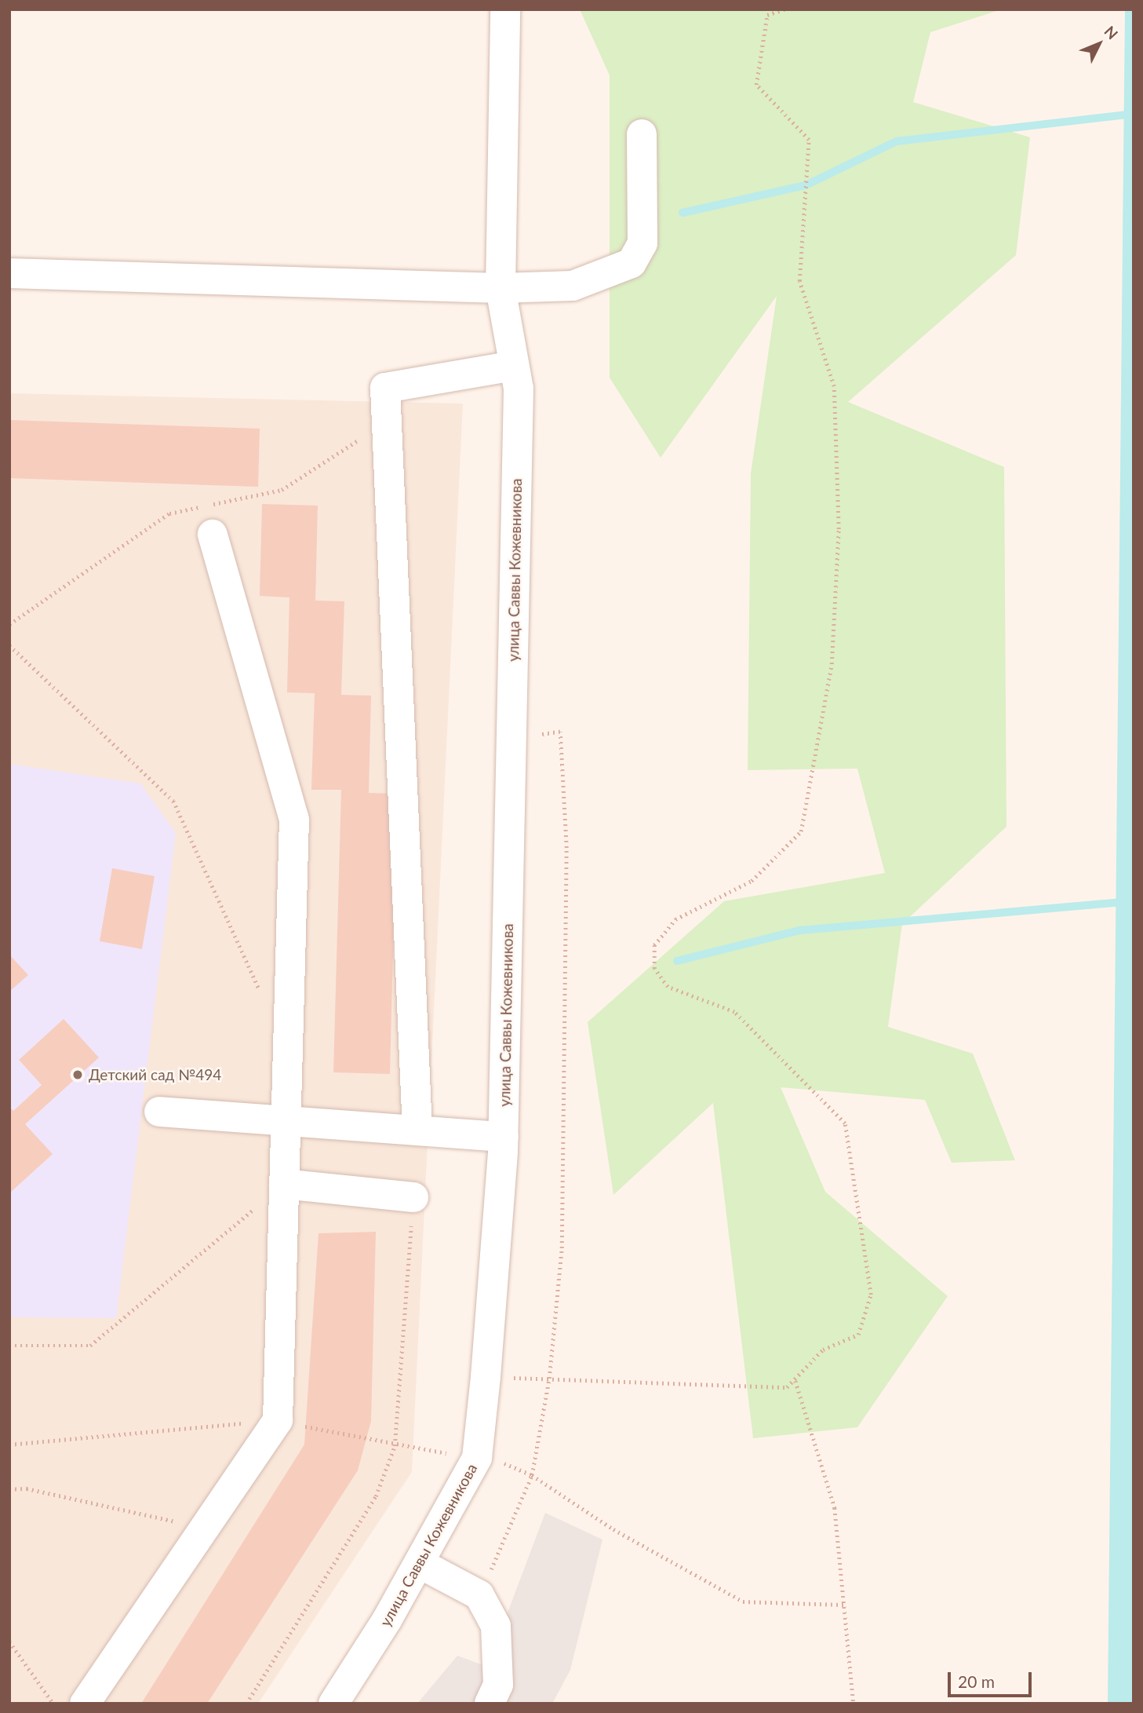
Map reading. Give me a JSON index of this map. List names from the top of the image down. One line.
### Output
{"streets":{"street":["улица Саввы Кожевникова"]},"places":["Детский сад №494"],"scale_bar":"20 m","north":"top right"}
